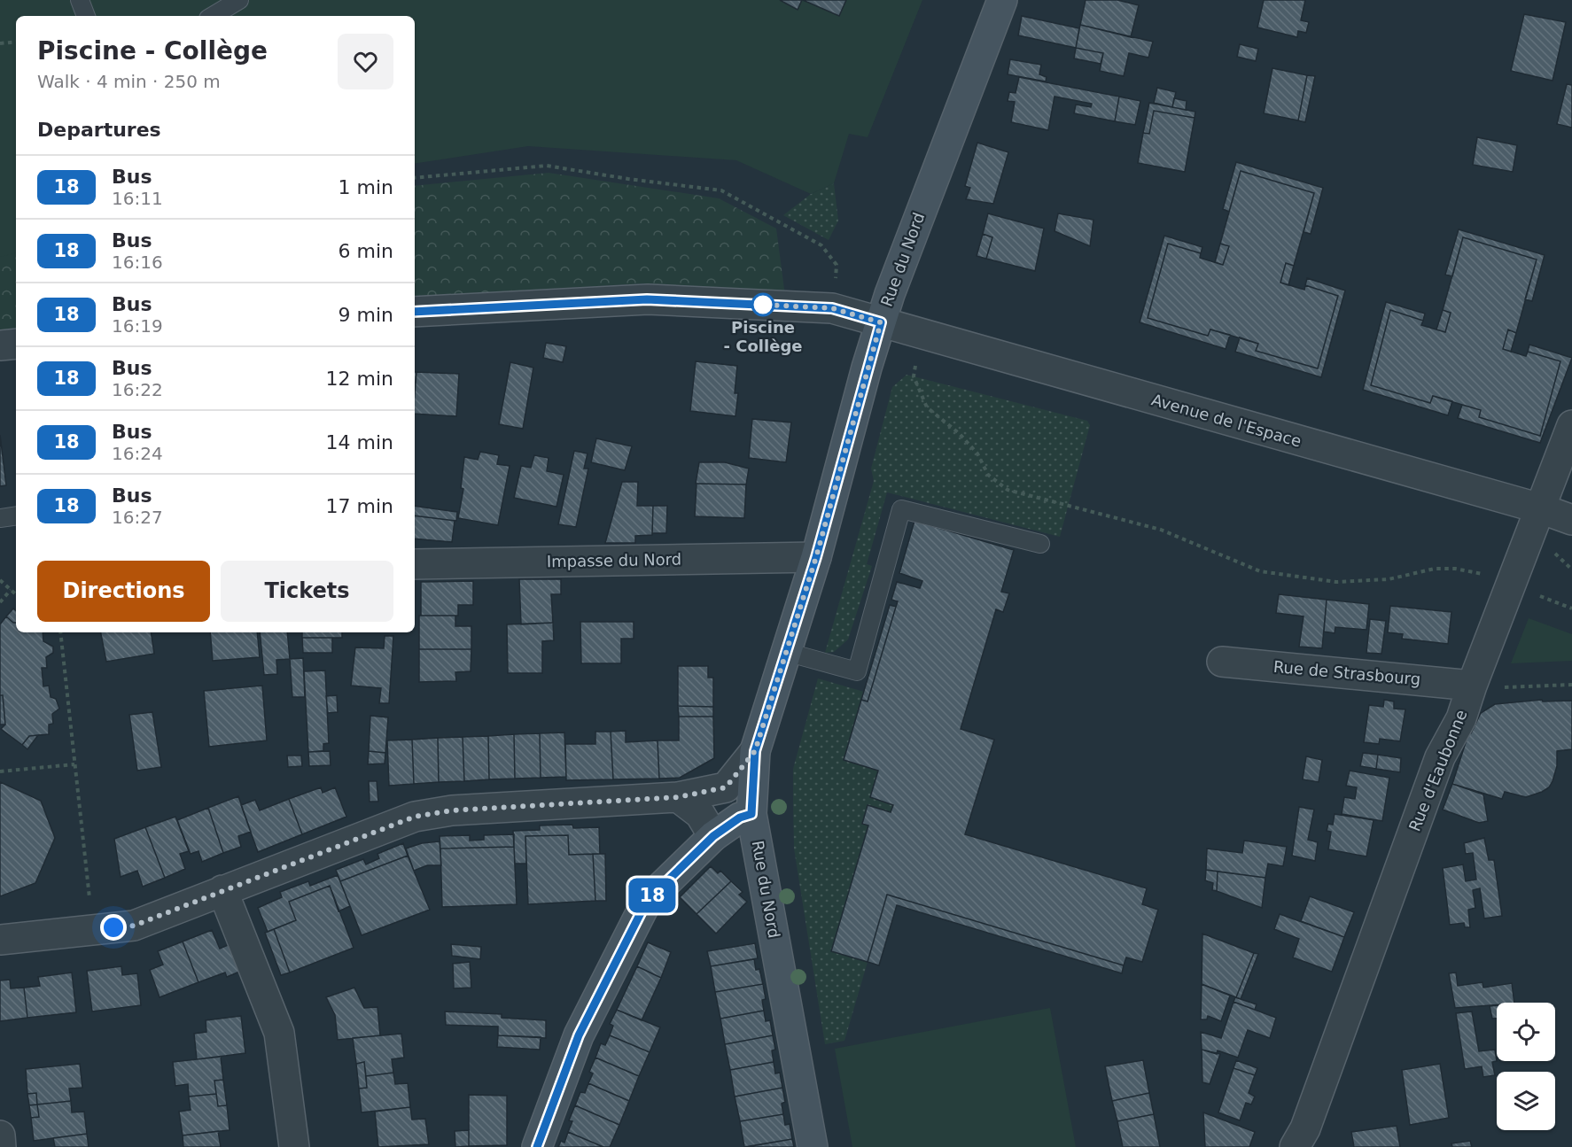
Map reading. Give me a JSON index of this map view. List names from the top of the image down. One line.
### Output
{"streets":{"street":["Rue du Nord","Avenue de l'Espace","Impasse du Nord","Rue de Strasbourg","Rue d'Eaubonne"]},"crossings":[["Rue du Nord","Avenue de l'Espace"],["Rue du Nord","Impasse du Nord"],["Avenue de l'Espace","Rue d'Eaubonne"],["Rue de Strasbourg","Rue d'Eaubonne"]],"places":["Piscine - Collège"],"lines":["bus line 18"],"page":{"on_map":"18","heading":[["Piscine - Collège","Walk · 4 min · 250 m"],"Departures"],"list":[{"mark":"18","name":"Bus","note":"16:11","value":"1 min"},{"mark":"18","name":"Bus","note":"16:16","value":"6 min"},{"mark":"18","name":"Bus","note":"16:19","value":"9 min"},{"mark":"18","name":"Bus","note":"16:22","value":"12 min"},{"mark":"18","name":"Bus","note":"16:24","value":"14 min"},{"mark":"18","name":"Bus","note":"16:27","value":"17 min"}],"buttons":["Directions","Tickets"]}}
